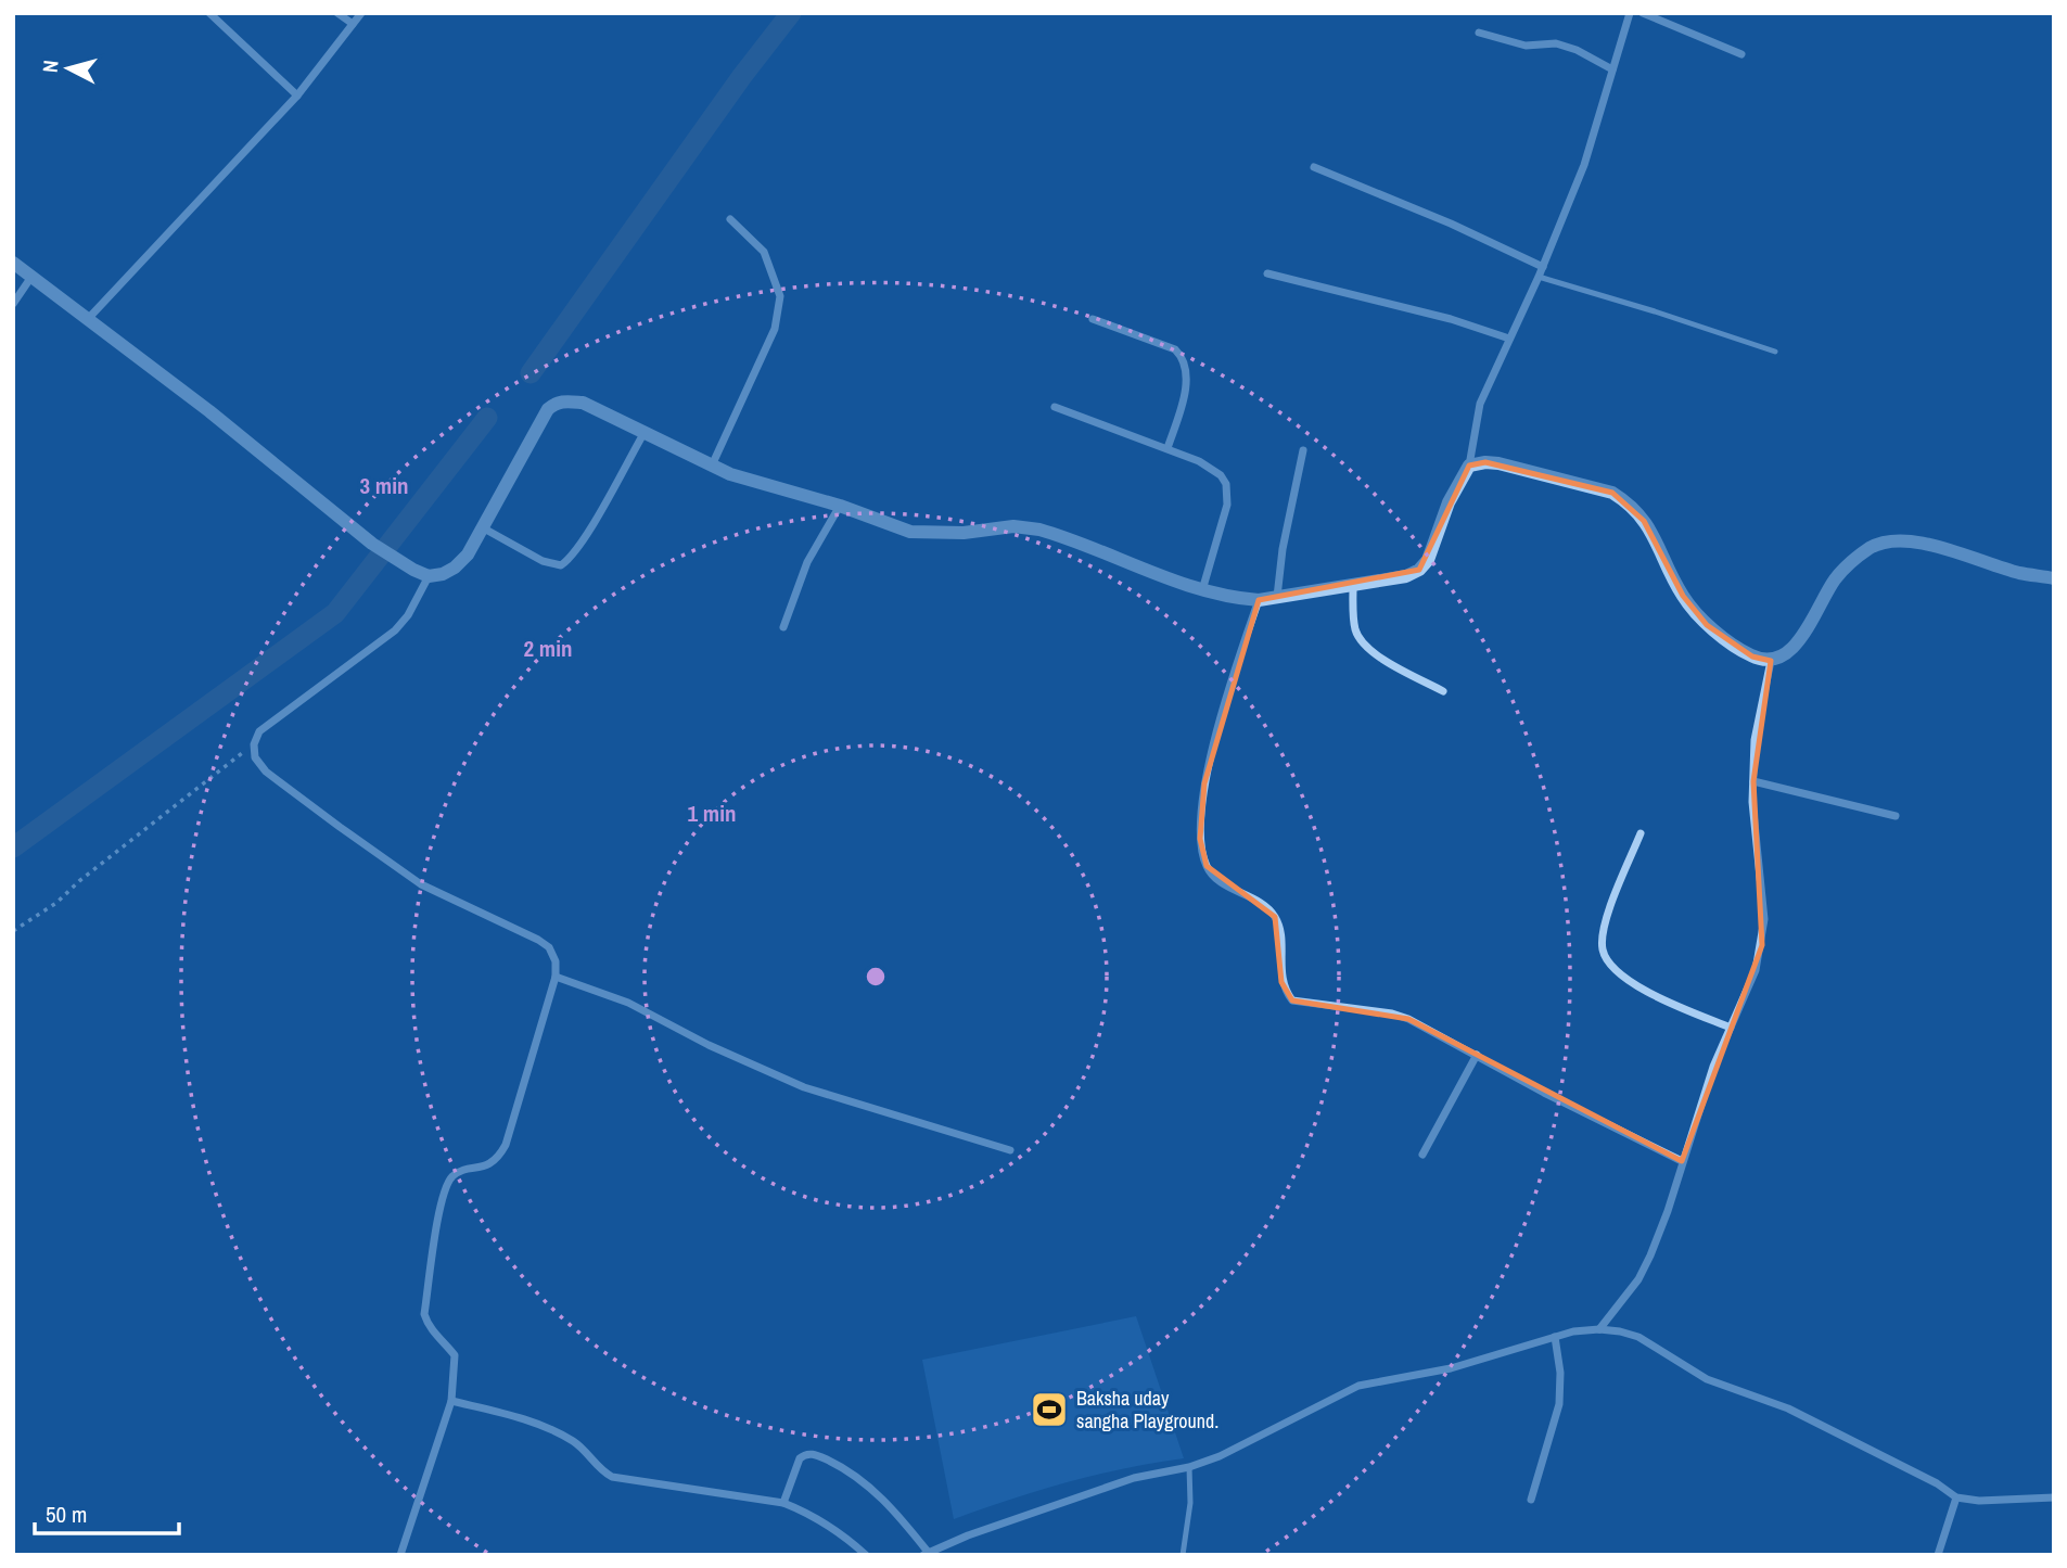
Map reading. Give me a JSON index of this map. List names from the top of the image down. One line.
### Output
{"places":{"sports":["Baksha uday sangha Playground."]},"scale_bar":"50 m","north":"left","rings":["3 min","2 min","1 min"]}
